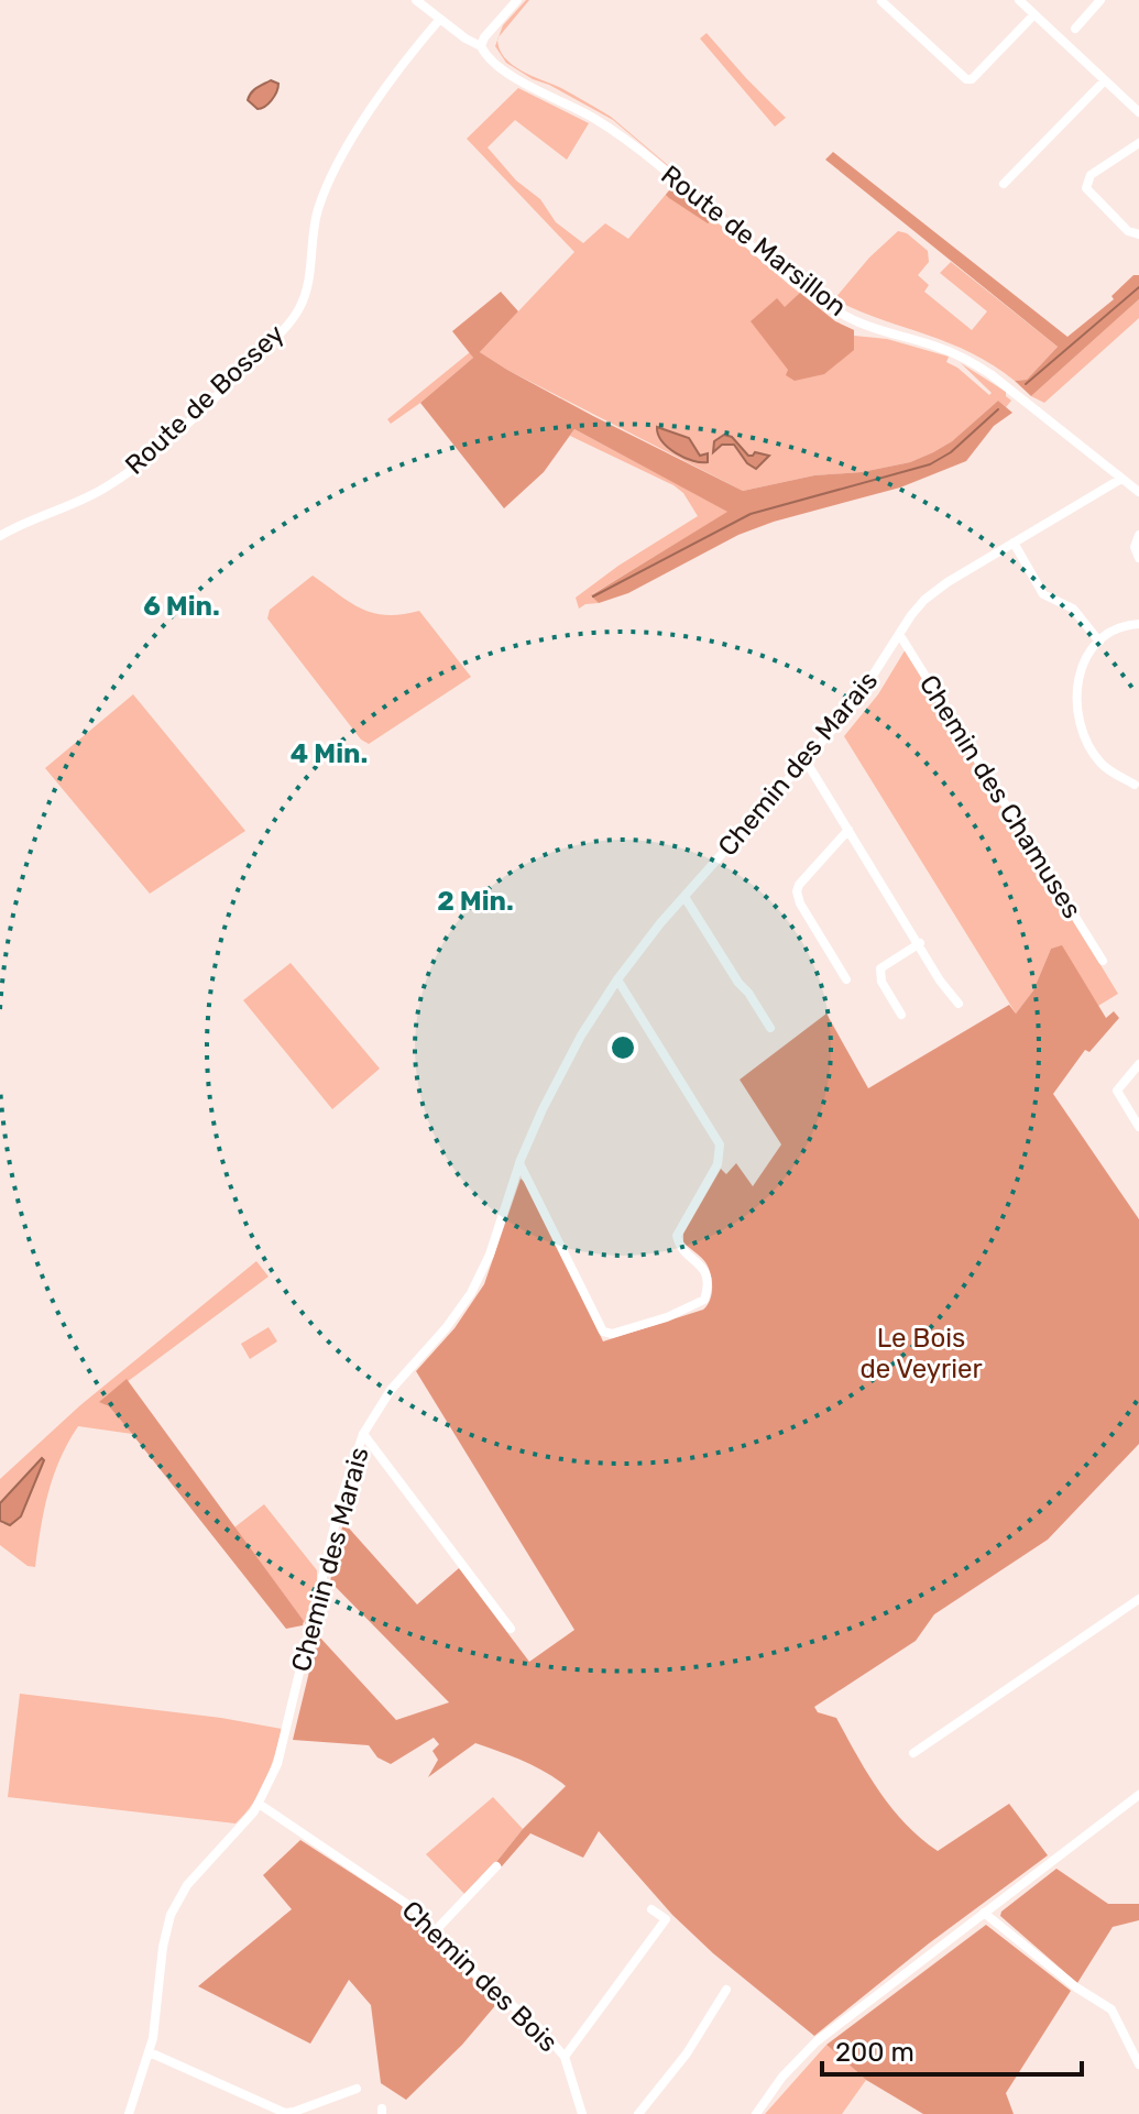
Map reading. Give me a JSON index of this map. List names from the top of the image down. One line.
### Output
{"streets":{"street":["Route de Marsillon","Route de Bossey","Chemin des Marais","Chemin des Chamuses","Chemin des Bois"]},"crossings":[["Route de Marsillon","Route de Bossey"],["Route de Marsillon","Chemin des Marais"],["Chemin des Marais","Chemin des Chamuses"],["Chemin des Marais","Chemin des Bois"]],"parks":["Le Bois de Veyrier"],"scale_bar":"200 m","rings":["6 Min.","4 Min.","2 Min."]}
